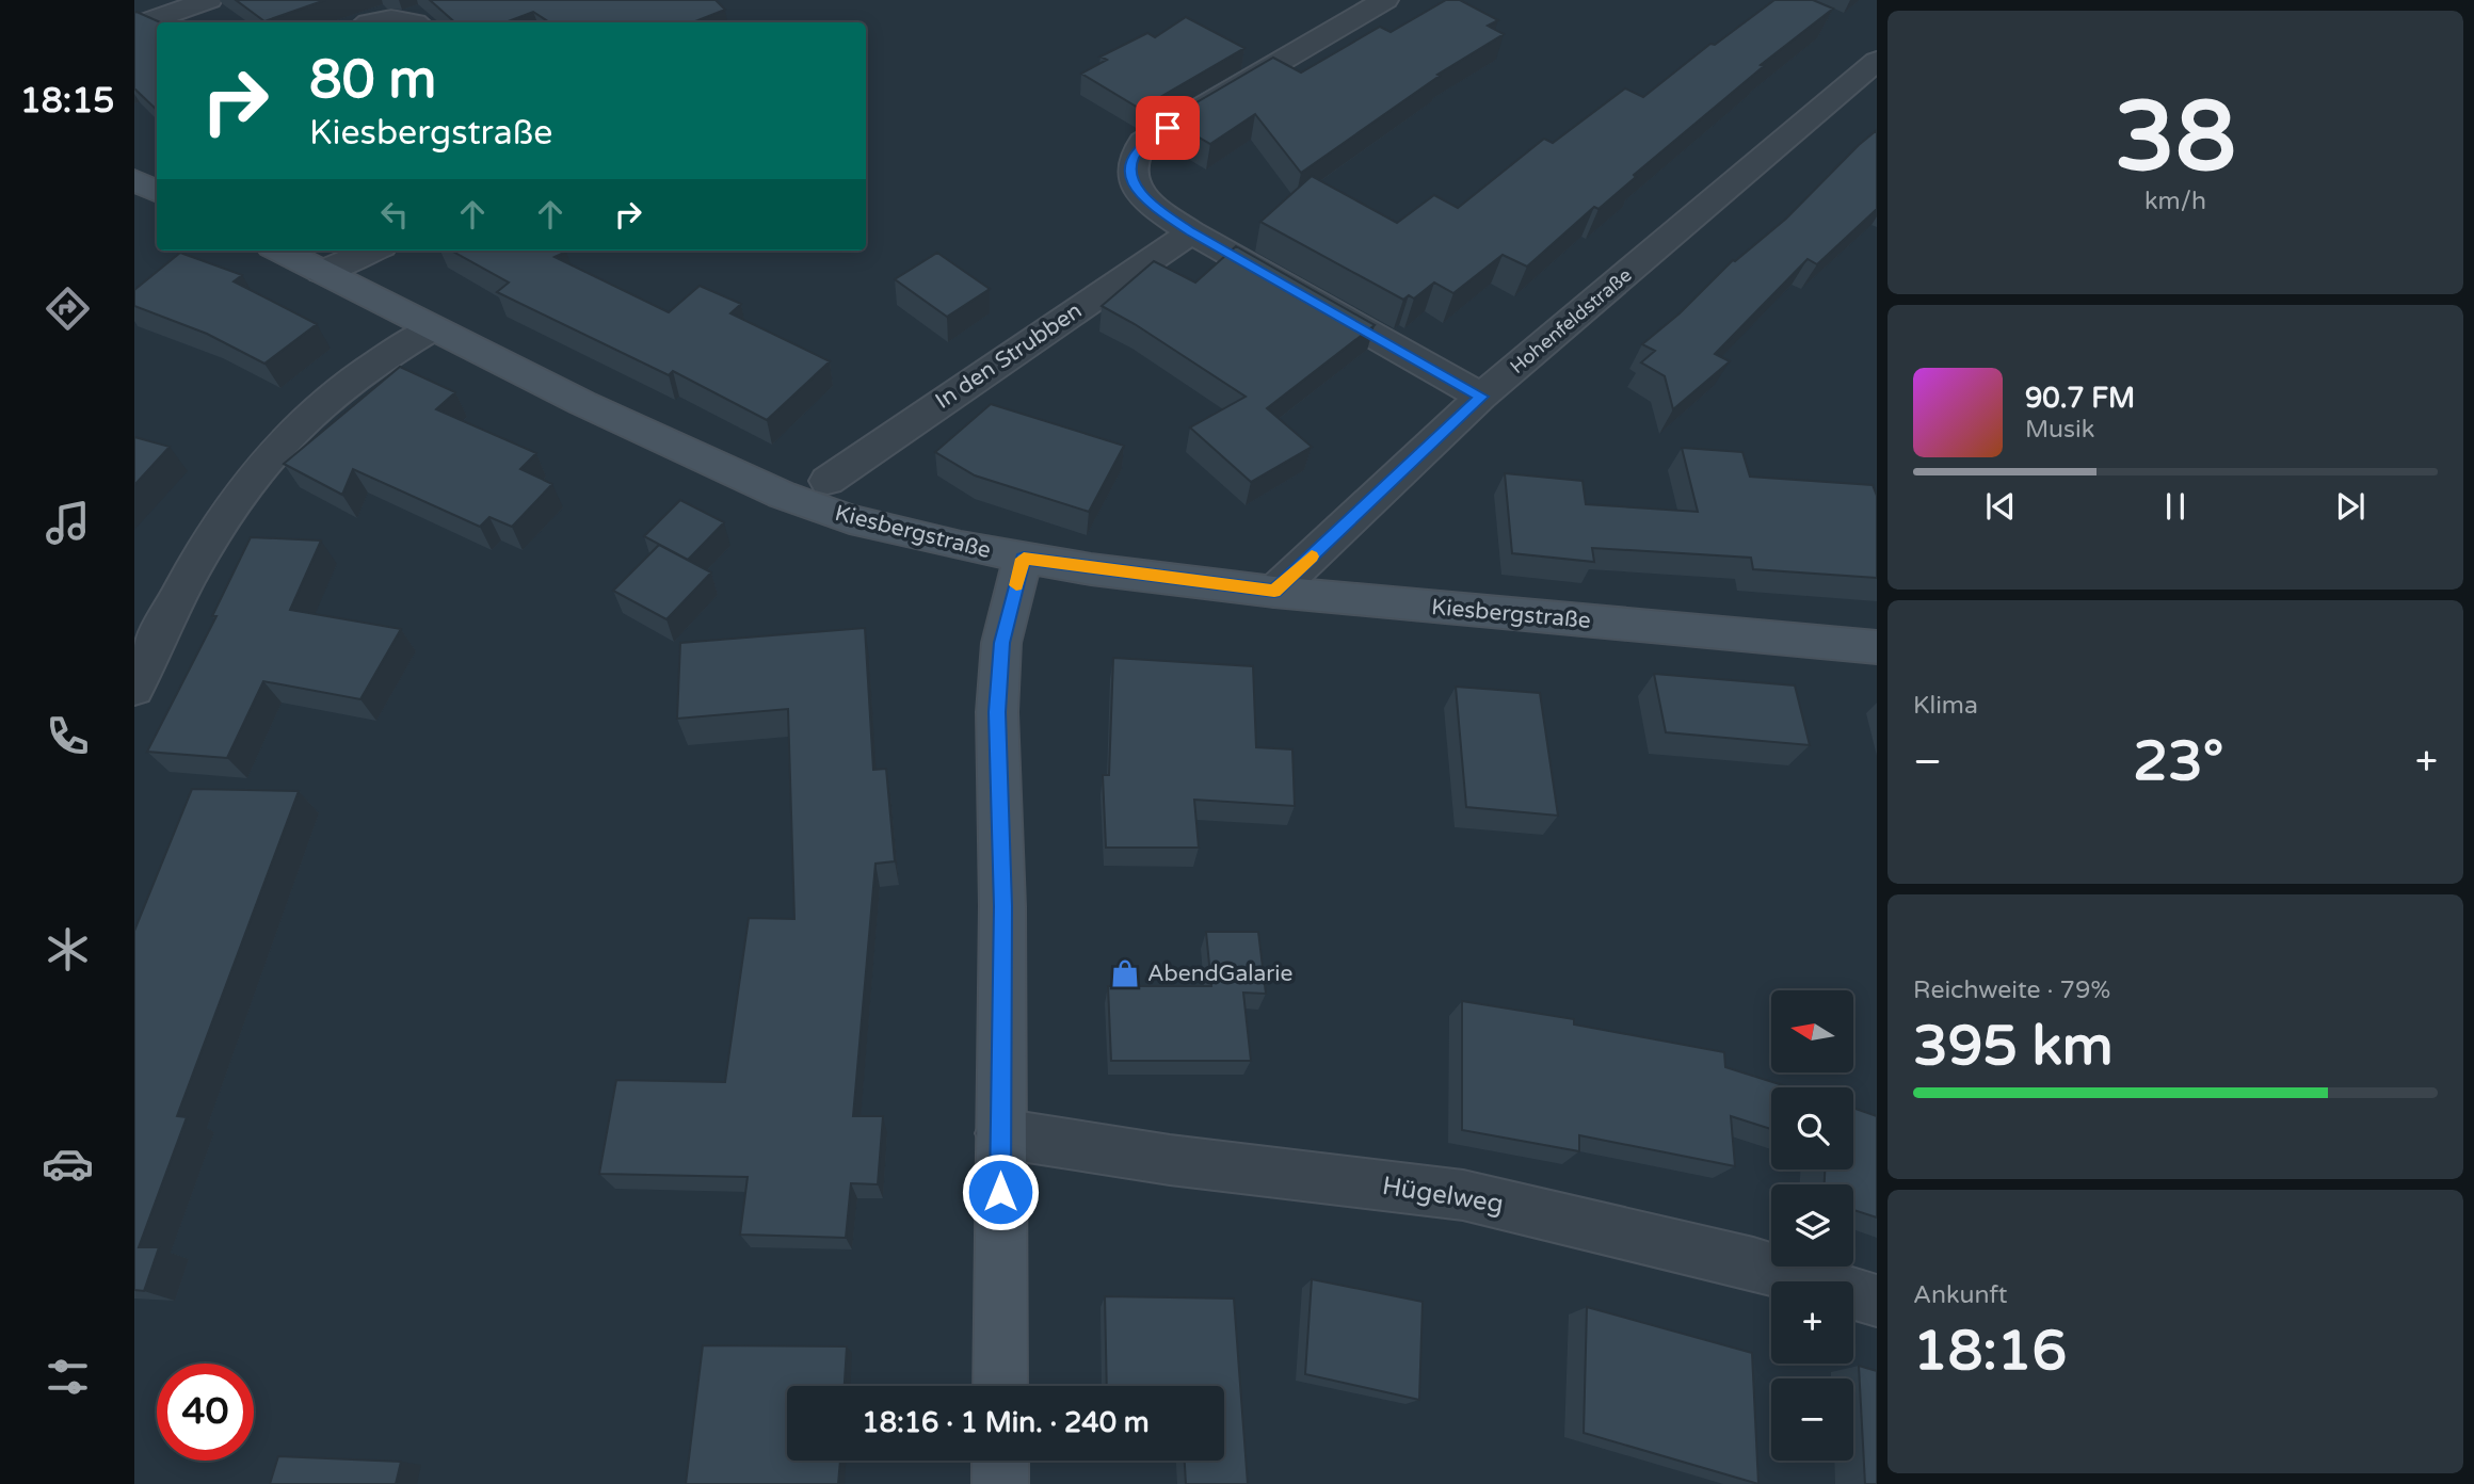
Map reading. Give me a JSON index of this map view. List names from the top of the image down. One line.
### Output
{"streets":{"street":["Hohenfeldstraße","In den Strubben","Kiesbergstraße","Hügelweg"]},"crossings":[["Hohenfeldstraße","Kiesbergstraße"]],"places":{"shop":["AbendGalarie"]},"north":"left","page":{"tabs":"18:15","tile":[["38","km/h"],"Klima",["Reichweite · 79%","395 km"],["Ankunft","18:16"]],"turn":["80 m","Kiesbergstraße"],"song":["90.7 FM","Musik"],"heat":["−","23°","+"],"map_buttons":["+","−"],"limit":"40","trip":"18:16 · 1 Min. · 240 m"}}
